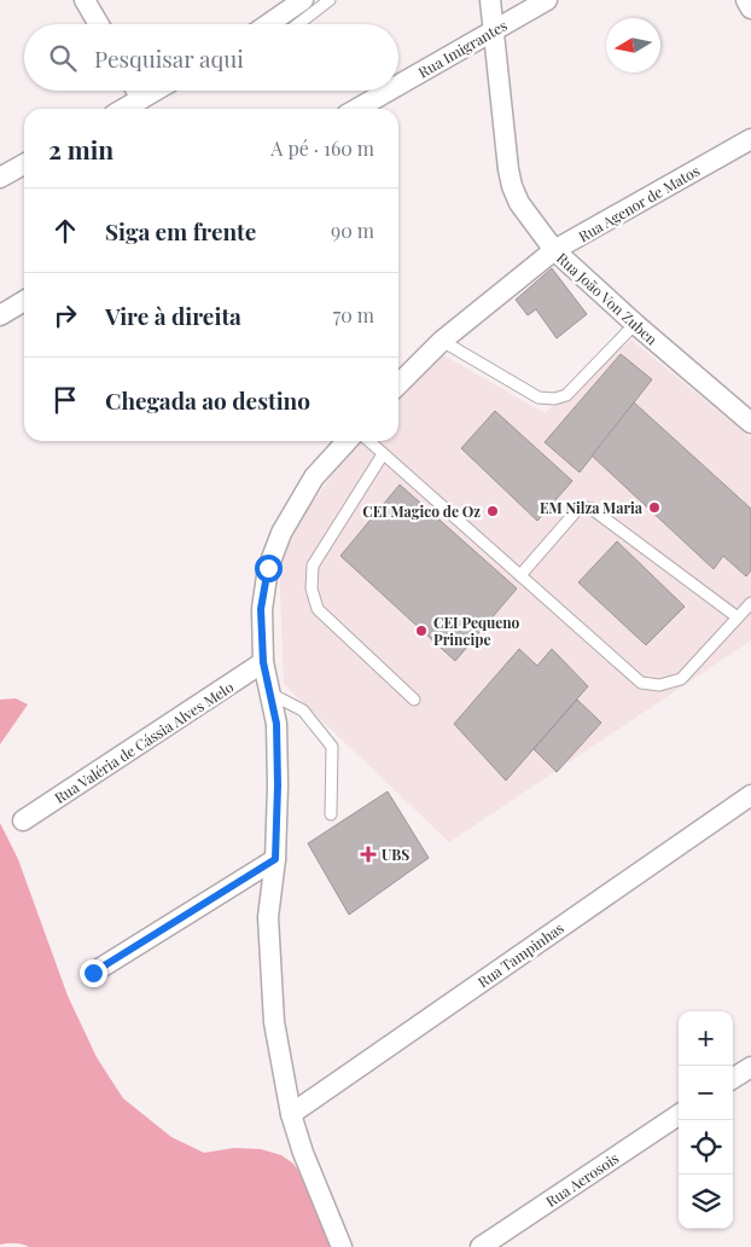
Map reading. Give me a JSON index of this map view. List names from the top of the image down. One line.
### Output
{"streets":{"street":["Rua Imigrantes","Rua Agenor de Matos","Rua João Von Zuben","Rua Valéria de Cássia Alves Melo","Rua Tampinhas","Rua Aerosois"]},"crossings":[["Rua Imigrantes","Rua João Von Zuben"],["Rua Agenor de Matos","Rua João Von Zuben"]],"places":{"other":["EM Nilza Maria","CEI Magico de Oz","CEI Pequeno Principe"],"health":["UBS"]},"north":"left","page":{"search":"Pesquisar aqui","heading":["2 min","A pé · 160 m"],"list":[["Siga em frente","90 m"],["Vire à direita","70 m"],"Chegada ao destino"],"map_buttons":["+","−"]}}
